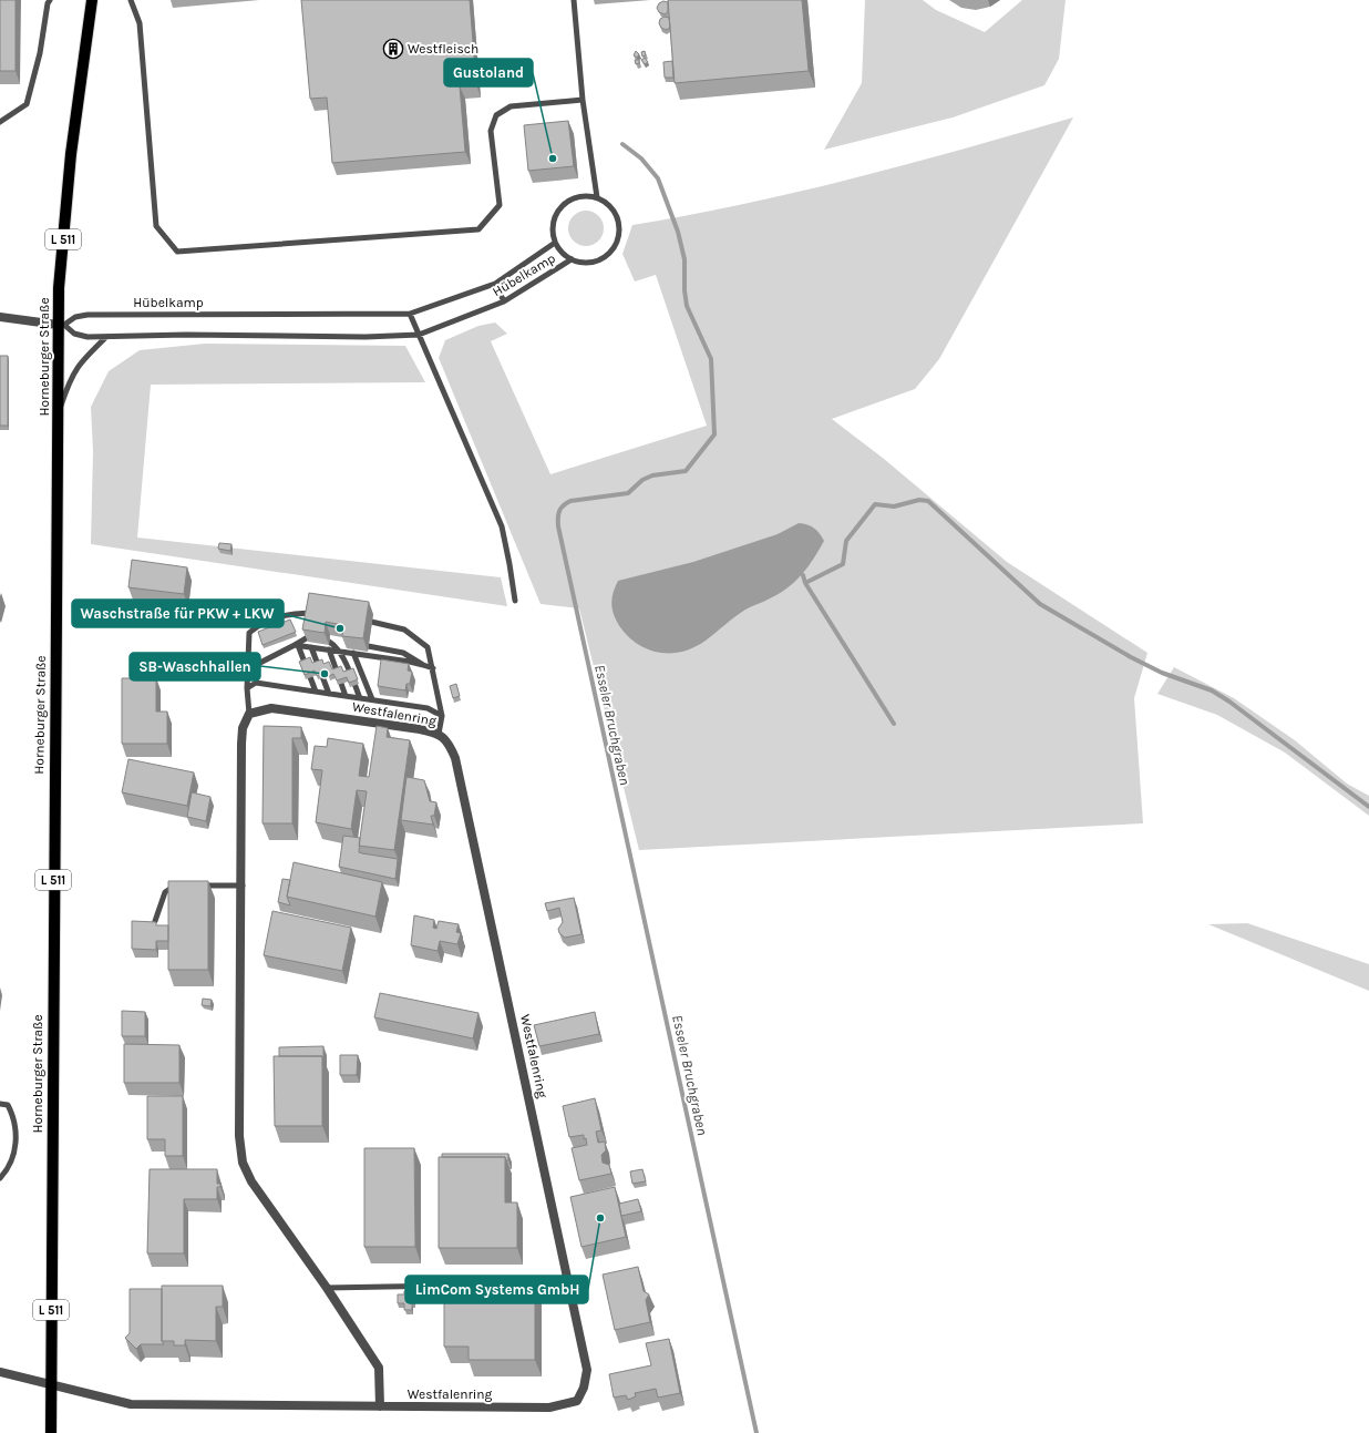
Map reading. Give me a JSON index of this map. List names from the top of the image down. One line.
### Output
{"streets":{"main road":["L 511","Horneburger Straße"],"street":["Westfalenring"],"lane":["Hübelkamp"]},"crossings":[["Hübelkamp","Horneburger Straße"],["Horneburger Straße","Westfalenring"]],"water":["Esseler Bruchgraben"],"places":{"building":["Westfleisch"],"other":["Gustoland","Waschstraße für PKW + LKW","SB-Waschhallen","LimCom Systems GmbH"]}}
